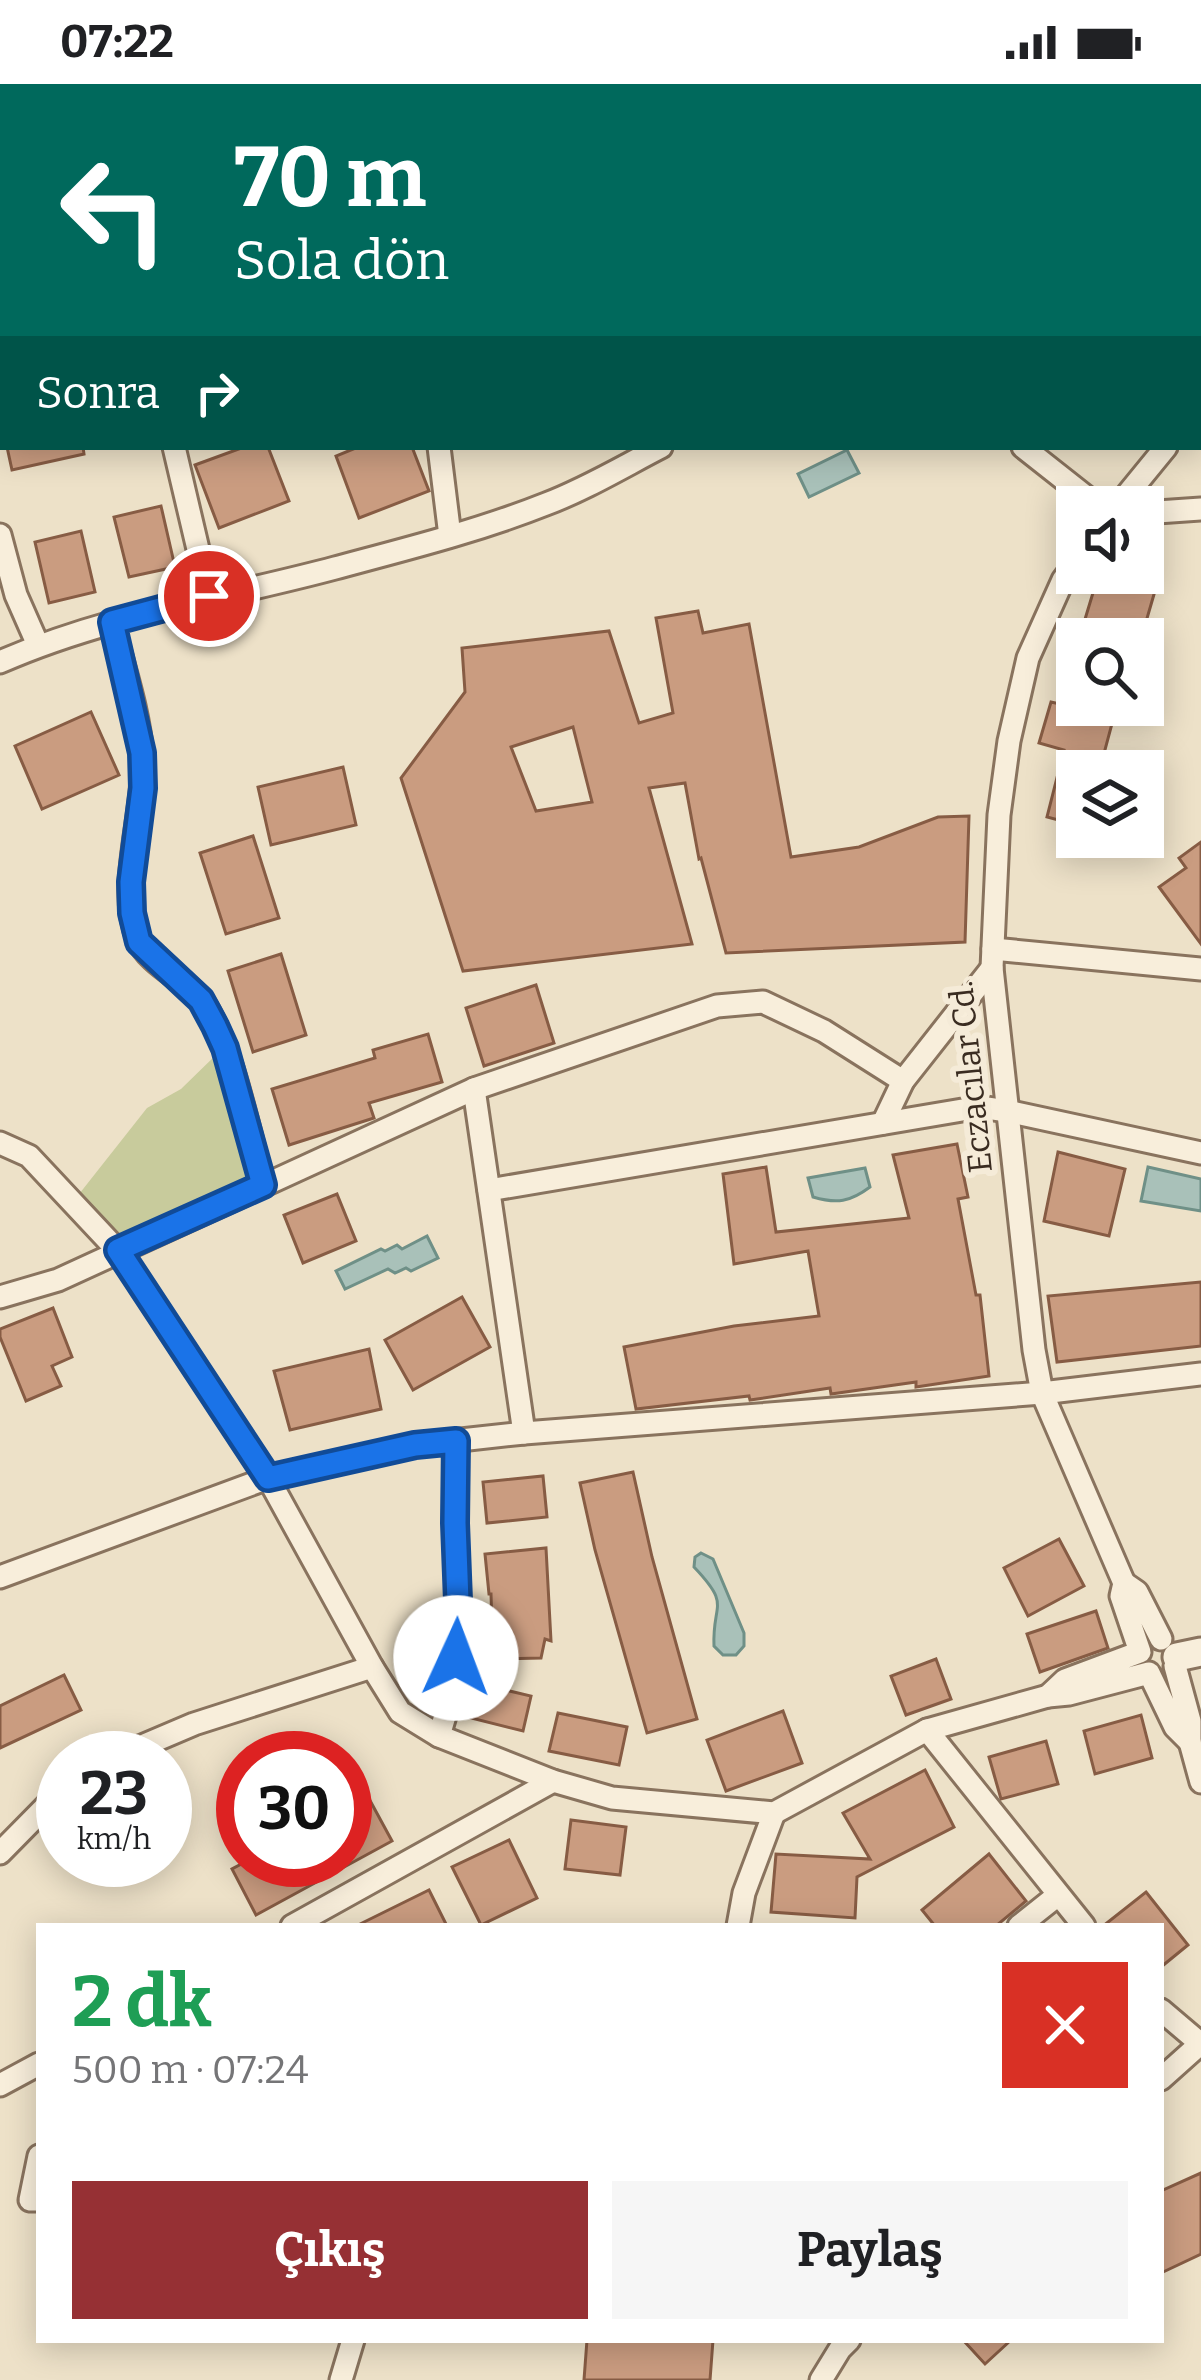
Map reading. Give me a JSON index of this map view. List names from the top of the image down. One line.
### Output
{"streets":{"street":["Eczacılar Cd."]},"page":{"status":"07:22","turn":["70 m","Sola dön"],"then":"Sonra","speed":"23 km/h","limit":"30","heading":["2 dk","500 m · 07:24"],"buttons":["Çıkış","Paylaş"]}}
